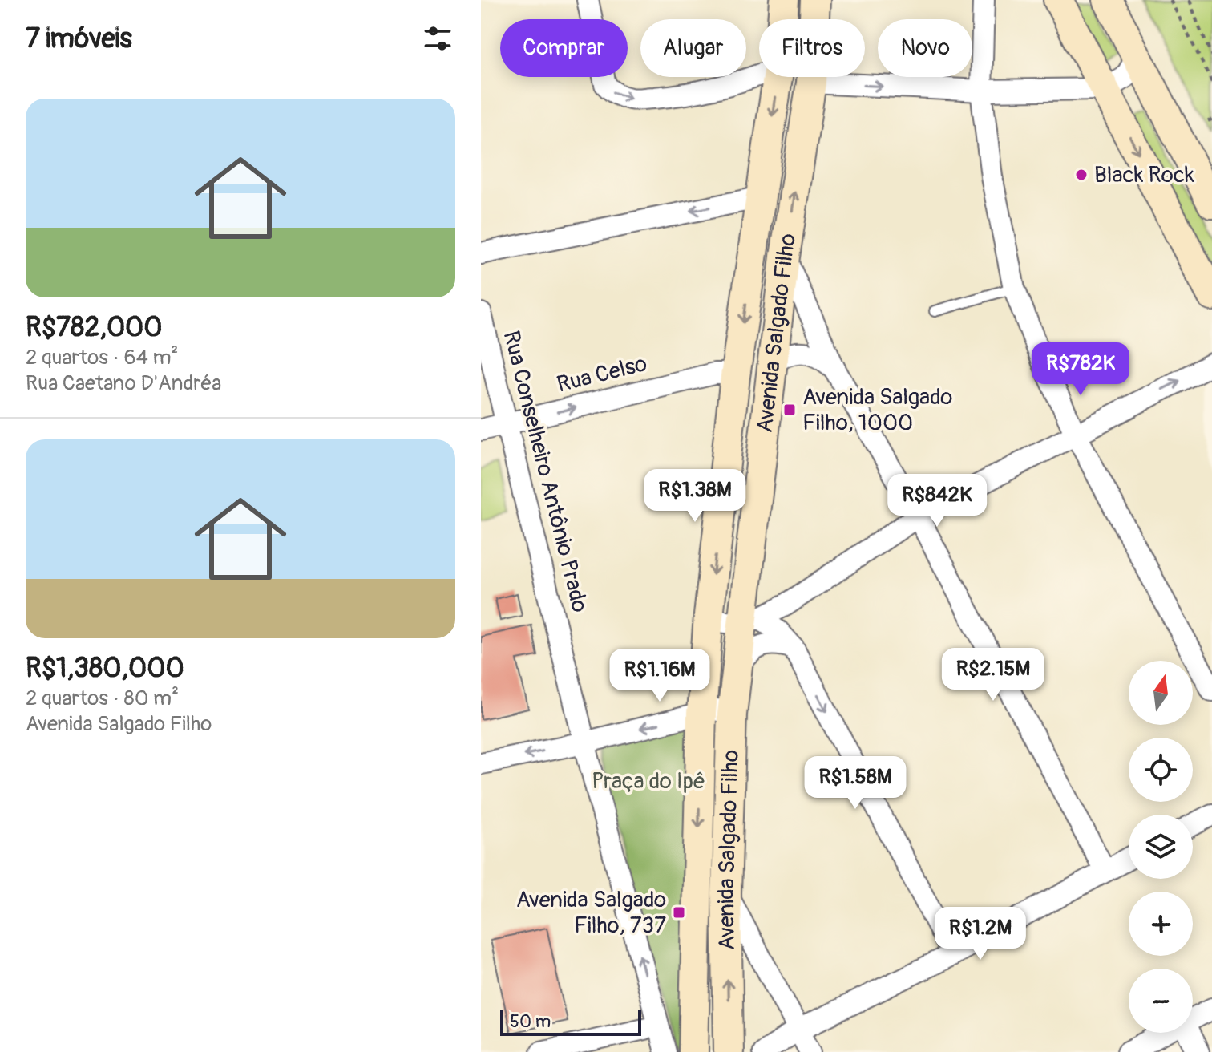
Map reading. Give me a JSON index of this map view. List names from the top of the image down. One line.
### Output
{"streets":{"main road":["Avenida Salgado Filho"],"street":["Rua Celso","Rua Conselheiro Antônio Prado"]},"crossings":[["Avenida Salgado Filho","Rua Celso"],["Rua Celso","Rua Conselheiro Antônio Prado"]],"parks":["Praça do Ipê"],"places":{"other":["Black Rock"],"transit":["Avenida Salgado Filho, 1000","Avenida Salgado Filho, 737"]},"scale_bar":"50 m","north":"top","page":{"heading":"7 imóveis","chip":["Comprar","Alugar","Filtros","Novo"],"list":[{"name":"R$782,000","note":"2 quartos · 64 m² · Rua Caetano D'Andréa"},{"name":"R$1,380,000","note":"2 quartos · 80 m² · Avenida Salgado Filho"}],"price":["R$782K","R$1.38M","R$842K","R$2.15M","R$1.16M","R$1.58M","R$1.2M"],"map_buttons":["+","−"],"scale":"50 m"}}
